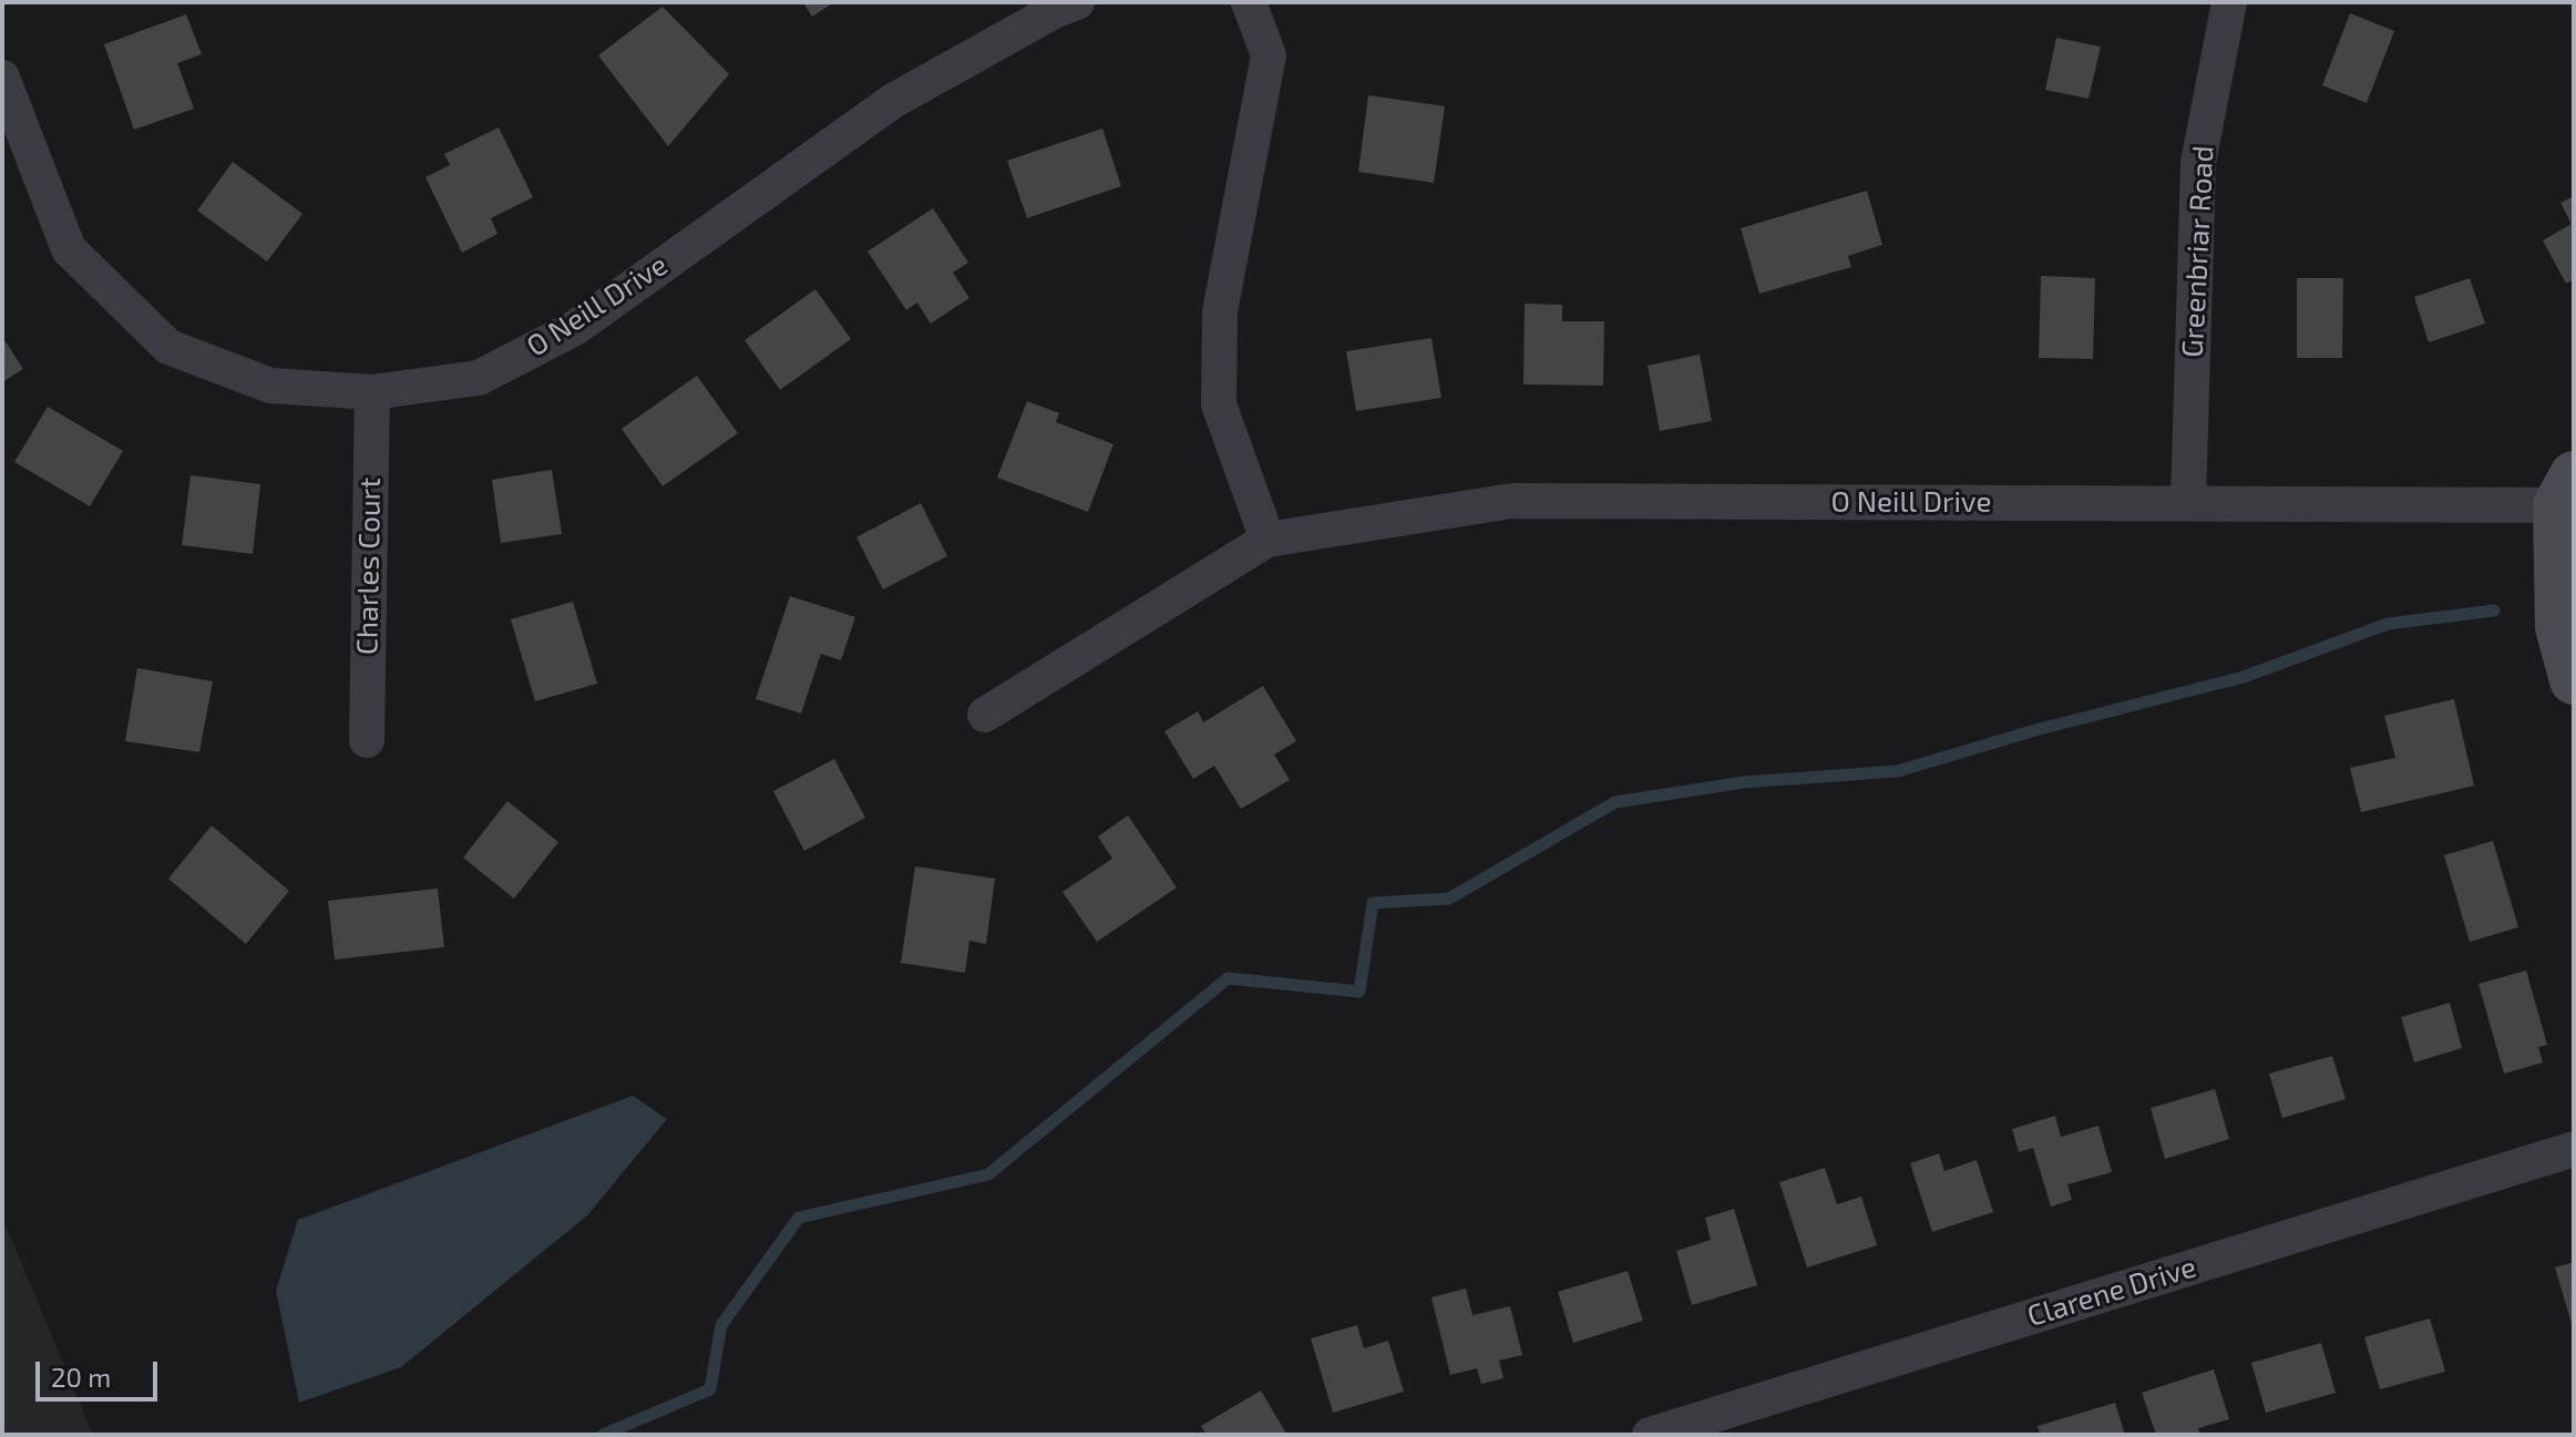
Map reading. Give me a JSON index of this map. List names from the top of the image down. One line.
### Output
{"streets":{"street":["Greenbriar Road","O Neill Drive","Charles Court","Clarene Drive"]},"crossings":[["Greenbriar Road","O Neill Drive"],["O Neill Drive","Charles Court"]],"scale_bar":"20 m"}
